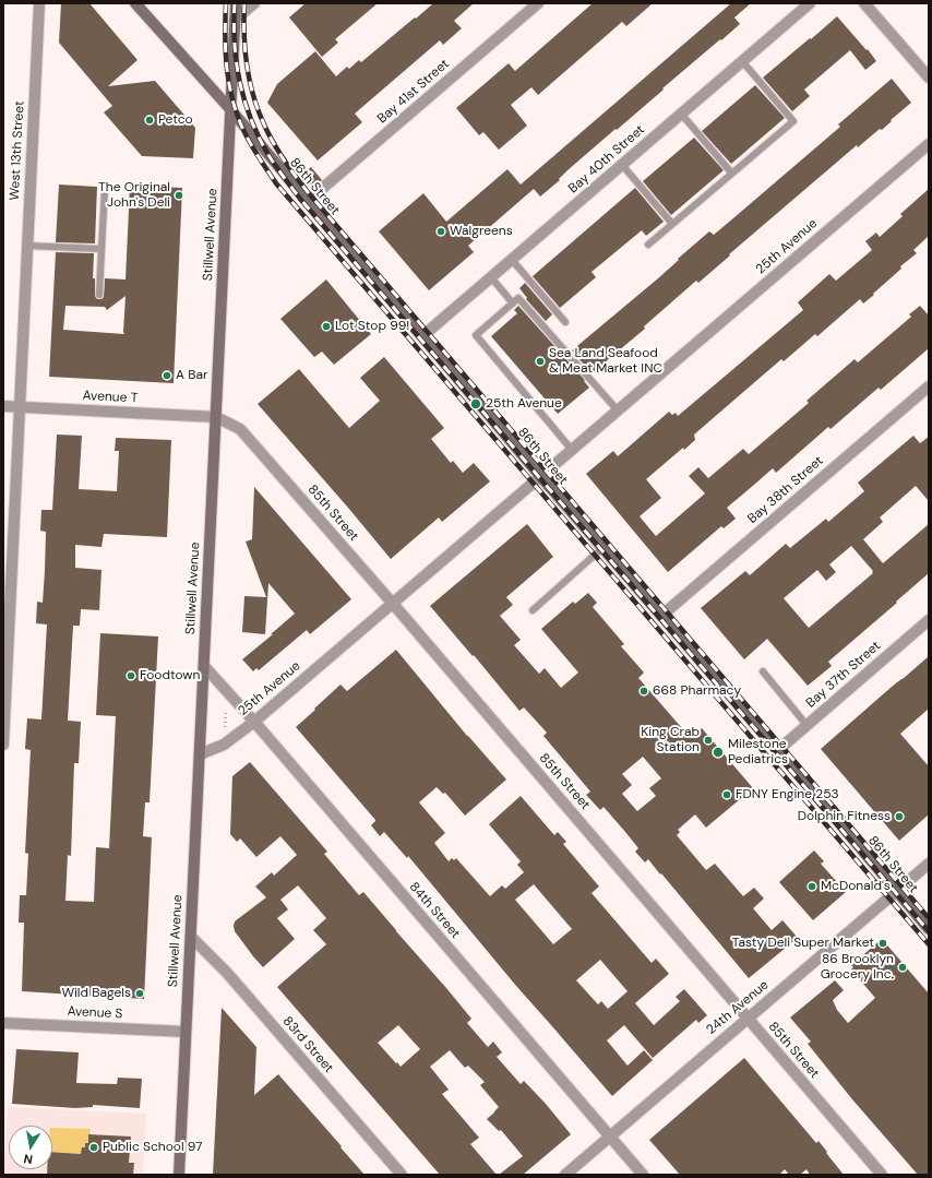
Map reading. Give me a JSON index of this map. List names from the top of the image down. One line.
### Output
{"streets":{"main road":["86th Street","Stillwell Avenue"],"street":["Bay 41st Street","West 13th Street","Bay 40th Street","25th Avenue","Avenue T","Bay 38th Street","85th Street","Bay 37th Street","84th Street","24th Avenue","Avenue S","83rd Street"]},"crossings":[["Bay 41st Street","86th Street"],["West 13th Street","Avenue T"],["Bay 40th Street","86th Street"],["86th Street","Stillwell Avenue"],["86th Street","25th Avenue"],["86th Street","Bay 38th Street"],["86th Street","Bay 37th Street"],["86th Street","24th Avenue"],["Stillwell Avenue","25th Avenue"],["Stillwell Avenue","Avenue T"],["Stillwell Avenue","85th Street"],["Stillwell Avenue","84th Street"],["Stillwell Avenue","Avenue S"],["Stillwell Avenue","83rd Street"],["25th Avenue","85th Street"],["25th Avenue","84th Street"],["Avenue T","85th Street"],["85th Street","24th Avenue"],["84th Street","24th Avenue"]],"places":["Petco","The Original John's Deli","Walgreens","Lot Stop 99!","Sea Land Seafood & Meat Market INC","A Bar","25th Avenue","Foodtown","668 Pharmacy","King Crab Station","Milestone Pediatrics","FDNY Engine 253","Dolphin Fitness","McDonald's","Tasty Deli Super Market","86 Brooklyn Grocery Inc.","Wild Bagels","Public School 97"],"north":"bottom"}
